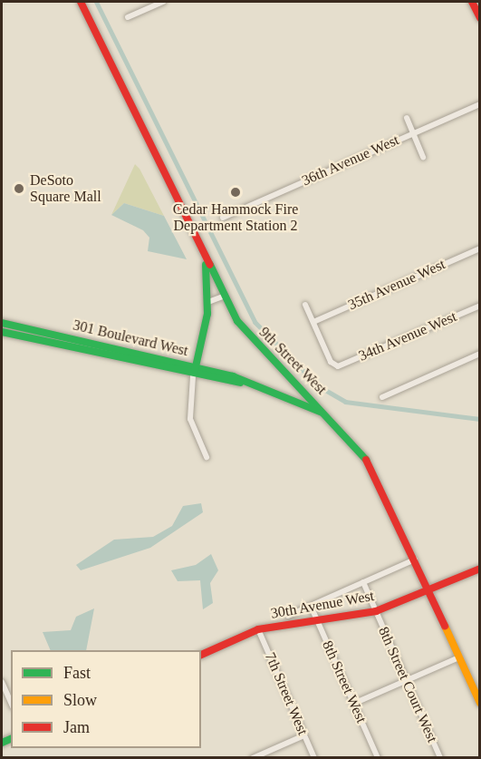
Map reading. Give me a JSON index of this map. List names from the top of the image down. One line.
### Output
{"streets":{"main road":["301 Boulevard West","9th Street West","30th Avenue West"],"street":["36th Avenue West","35th Avenue West","34th Avenue West","8th Street West","8th Street Court West","7th Street West"]},"crossings":[["35th Avenue West","34th Avenue West"],["301 Boulevard West","9th Street West"],["9th Street West","30th Avenue West"],["30th Avenue West","8th Street West"],["30th Avenue West","8th Street Court West"],["30th Avenue West","7th Street West"]],"places":["DeSoto Square Mall","Cedar Hammock Fire Department Station 2"],"legend":["Fast","Slow","Jam"]}
